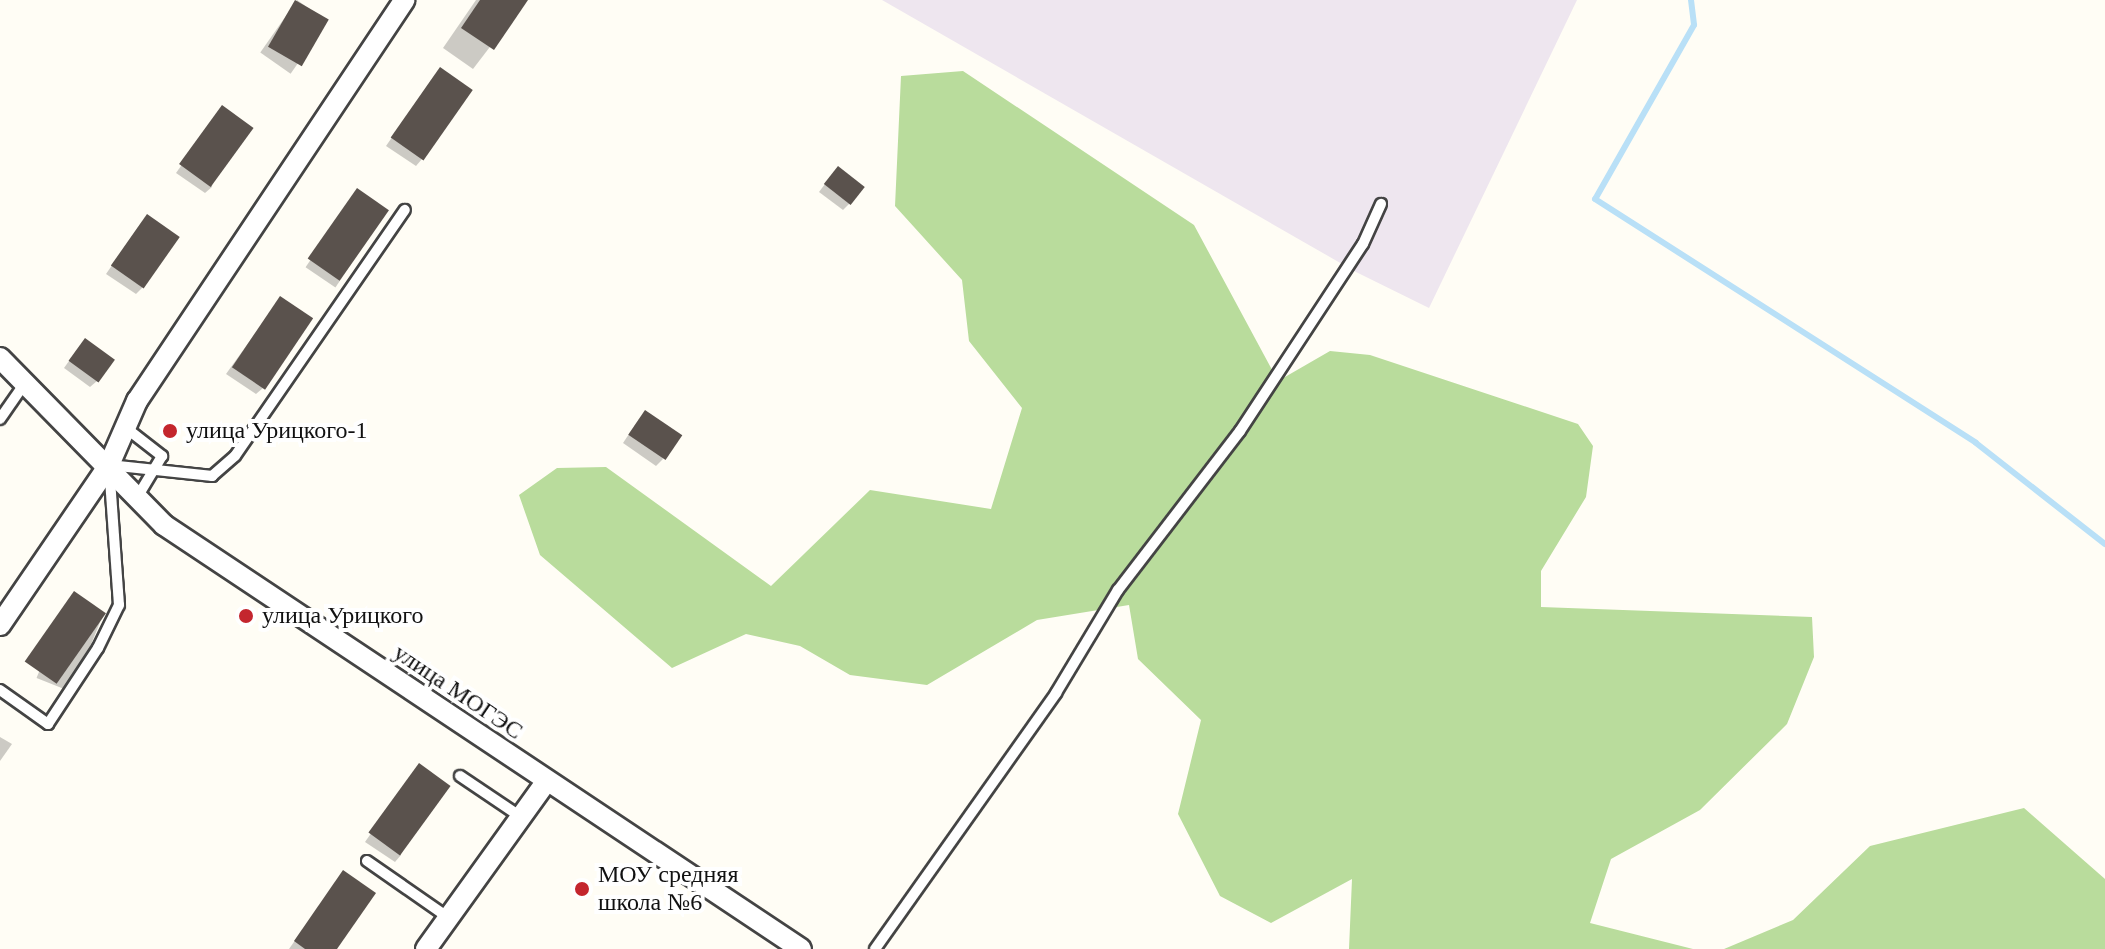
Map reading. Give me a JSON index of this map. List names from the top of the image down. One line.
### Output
{"streets":{"street":["улица МОГЭС"]},"places":["улица Урицкого-1","улица Урицкого","МОУ средняя школа №6"]}
